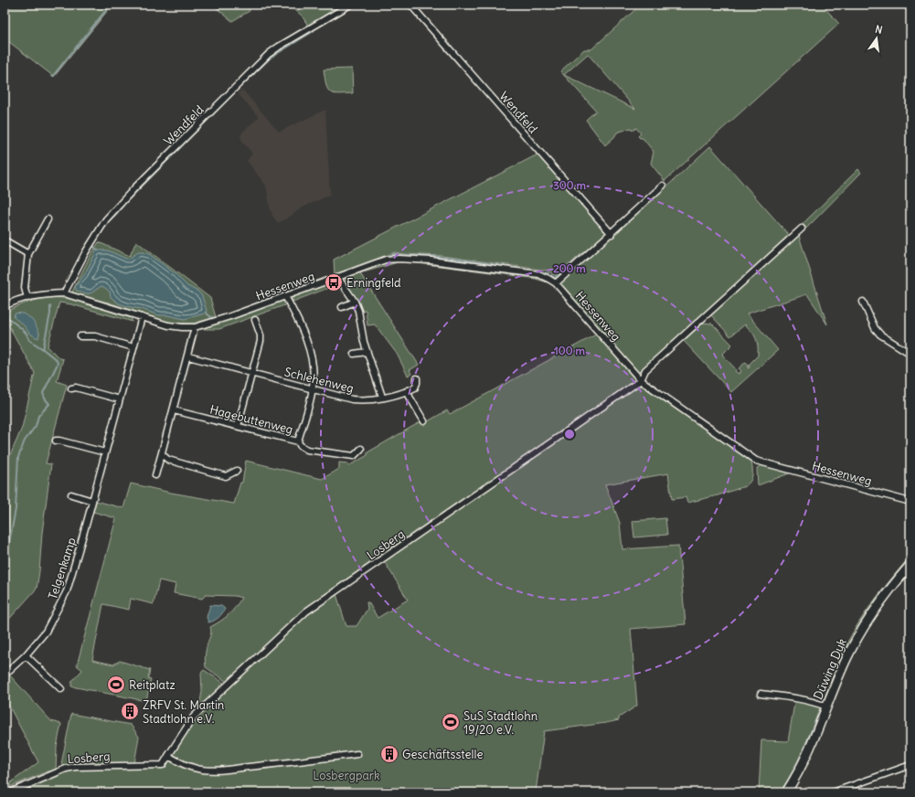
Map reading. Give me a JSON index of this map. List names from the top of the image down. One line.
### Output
{"streets":{"street":["Wendfeld","Hessenweg","Schlehenweg","Hagebuttenweg","Losberg","Telgenkamp","Düwing Dyk"]},"crossings":[["Wendfeld","Hessenweg"],["Hessenweg","Losberg"],["Hessenweg","Telgenkamp"]],"parks":["Losbergpark"],"places":{"bus stop":["Erningfeld"],"sports":["Reitplatz","SuS Stadtlohn 19/20 e.V."],"building":["ZRFV St. Martin Stadtlohn e.V.","Geschäftsstelle"]},"north":"top","rings":["300 m","200 m","100 m"]}
